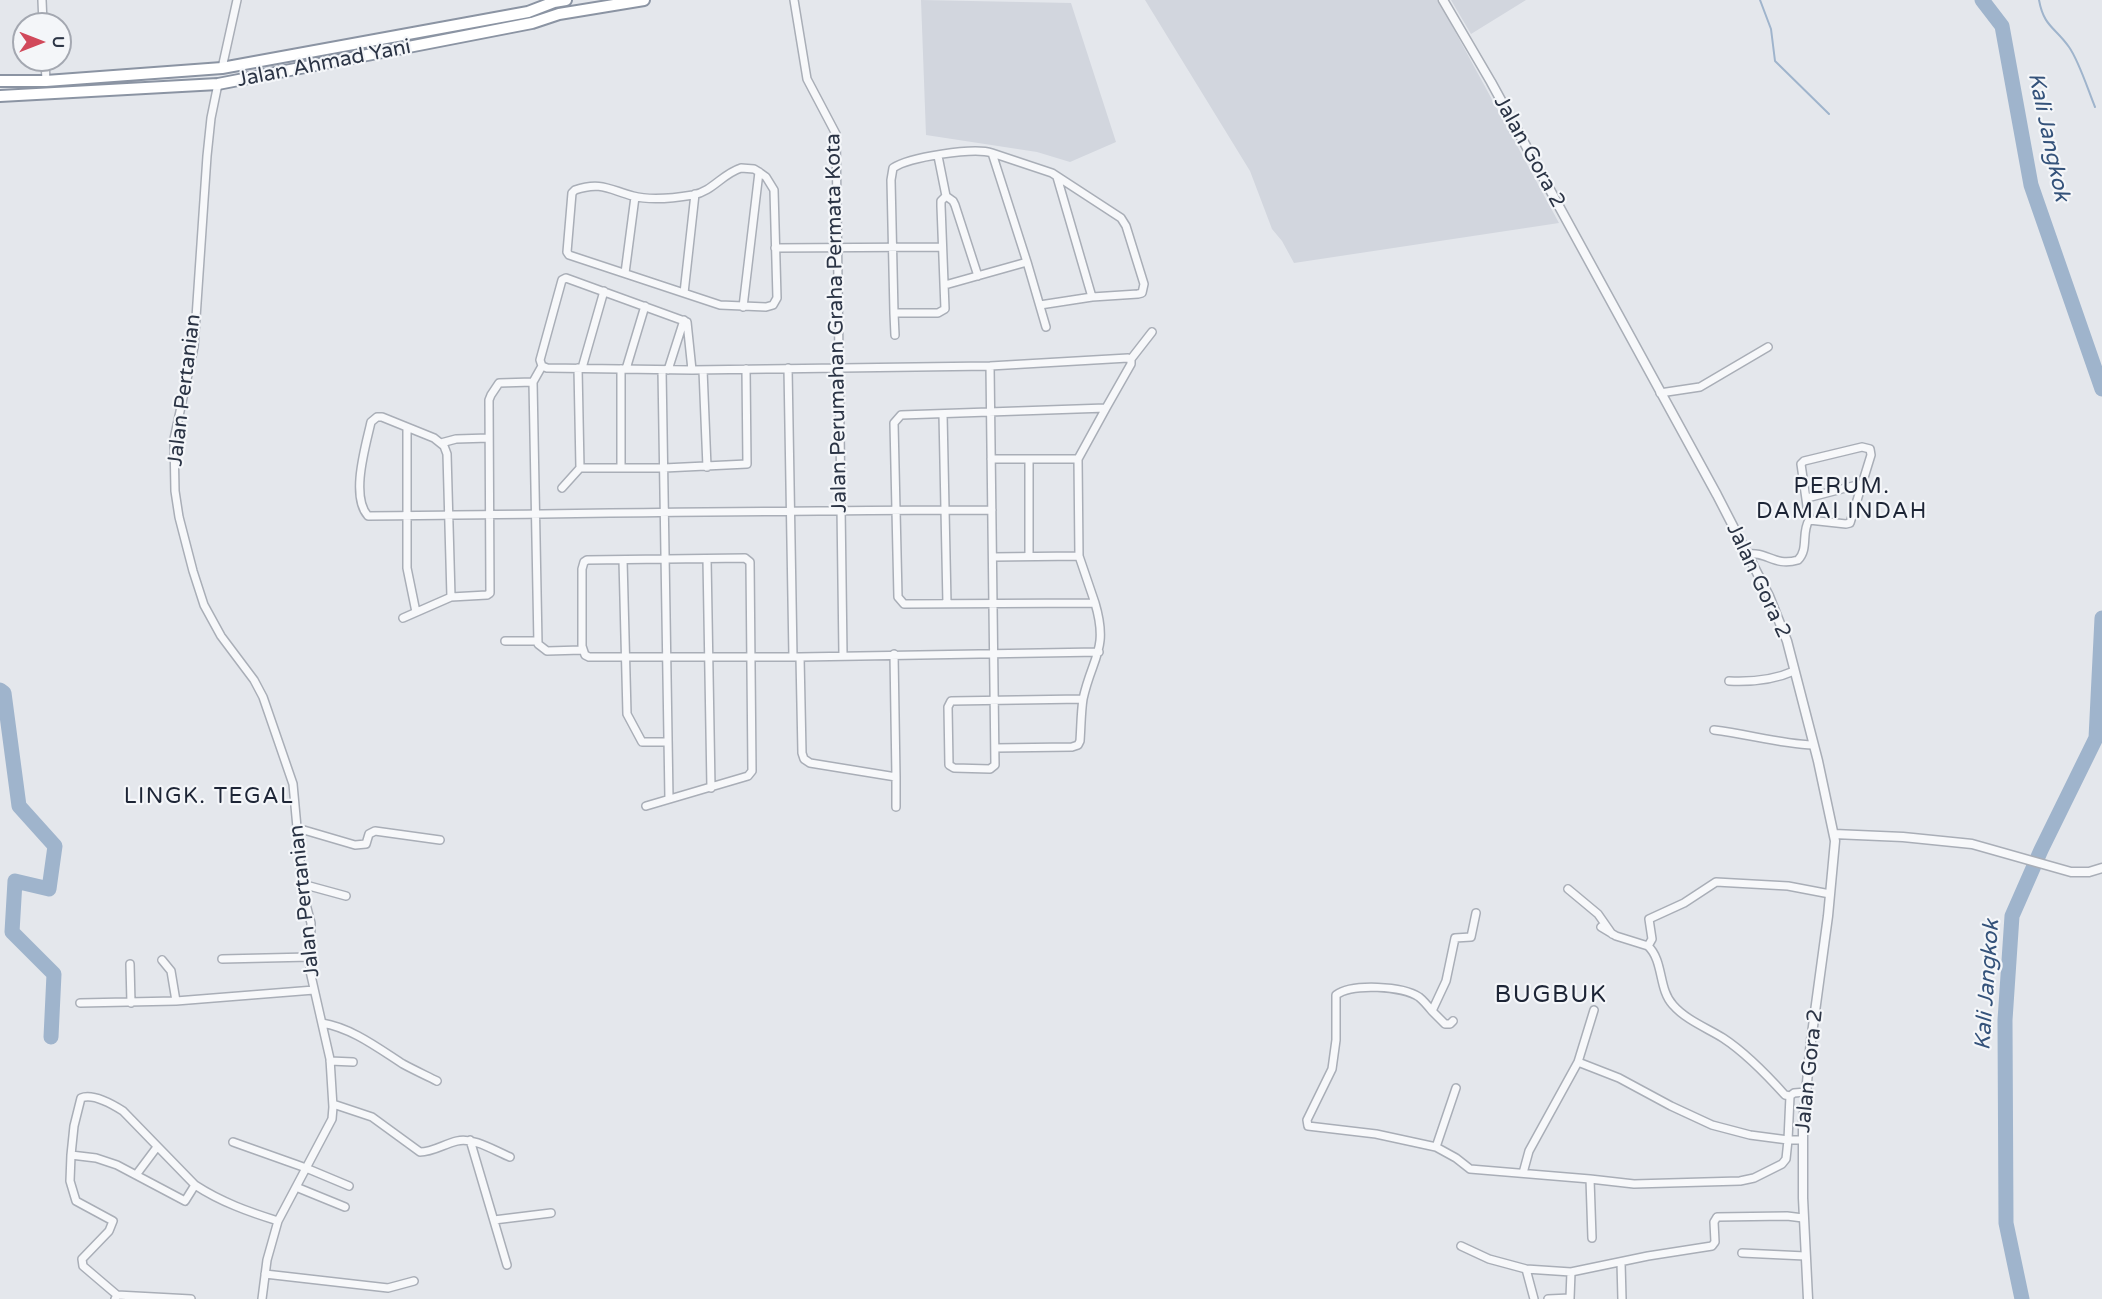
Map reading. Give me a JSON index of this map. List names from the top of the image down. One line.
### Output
{"streets":{"highway":["Jalan Ahmad Yani"],"street":["Jalan Gora 2","Jalan Perumahan Graha Permata Kota","Jalan Pertanian"]},"crossings":[["Jalan Ahmad Yani","Jalan Pertanian"]],"districts":["PERUM. DAMAI INDAH","LINGK. TEGAL","BUGBUK"],"water":["Kali Jangkok"],"north":"right"}
